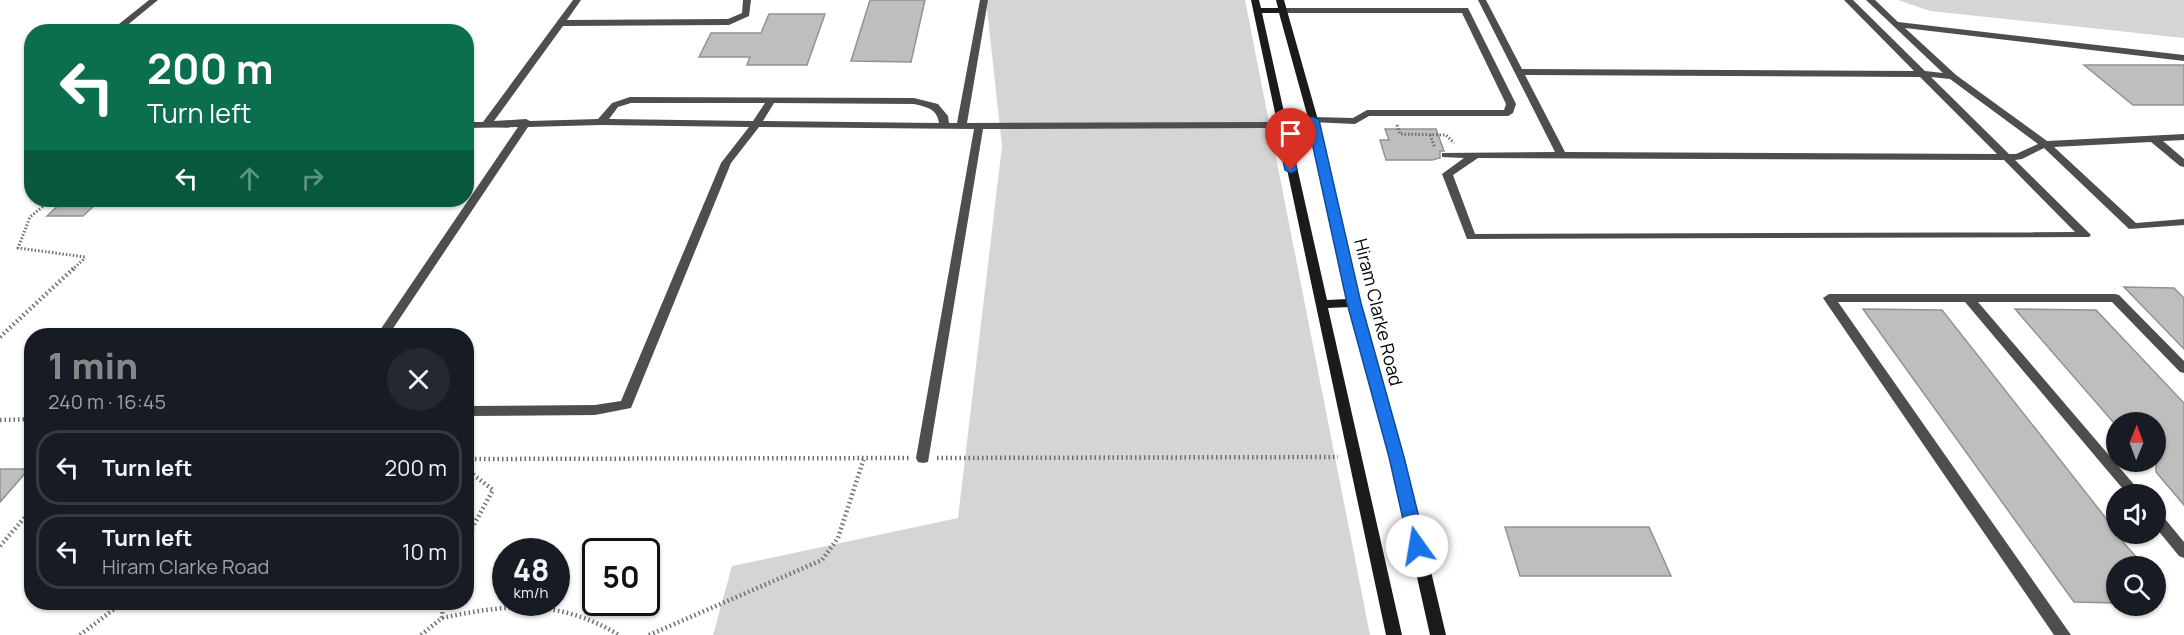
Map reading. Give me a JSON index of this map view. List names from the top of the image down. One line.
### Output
{"streets":{"main road":["Hiram Clarke Road"]},"north":"top","page":{"turn":["200 m","Turn left"],"heading":["1 min","240 m · 16:45"],"list":[{"name":"Turn left","value":"200 m"},{"name":"Turn left","note":"Hiram Clarke Road","value":"10 m"}],"speed":"48 km/h","limit":"50"}}
